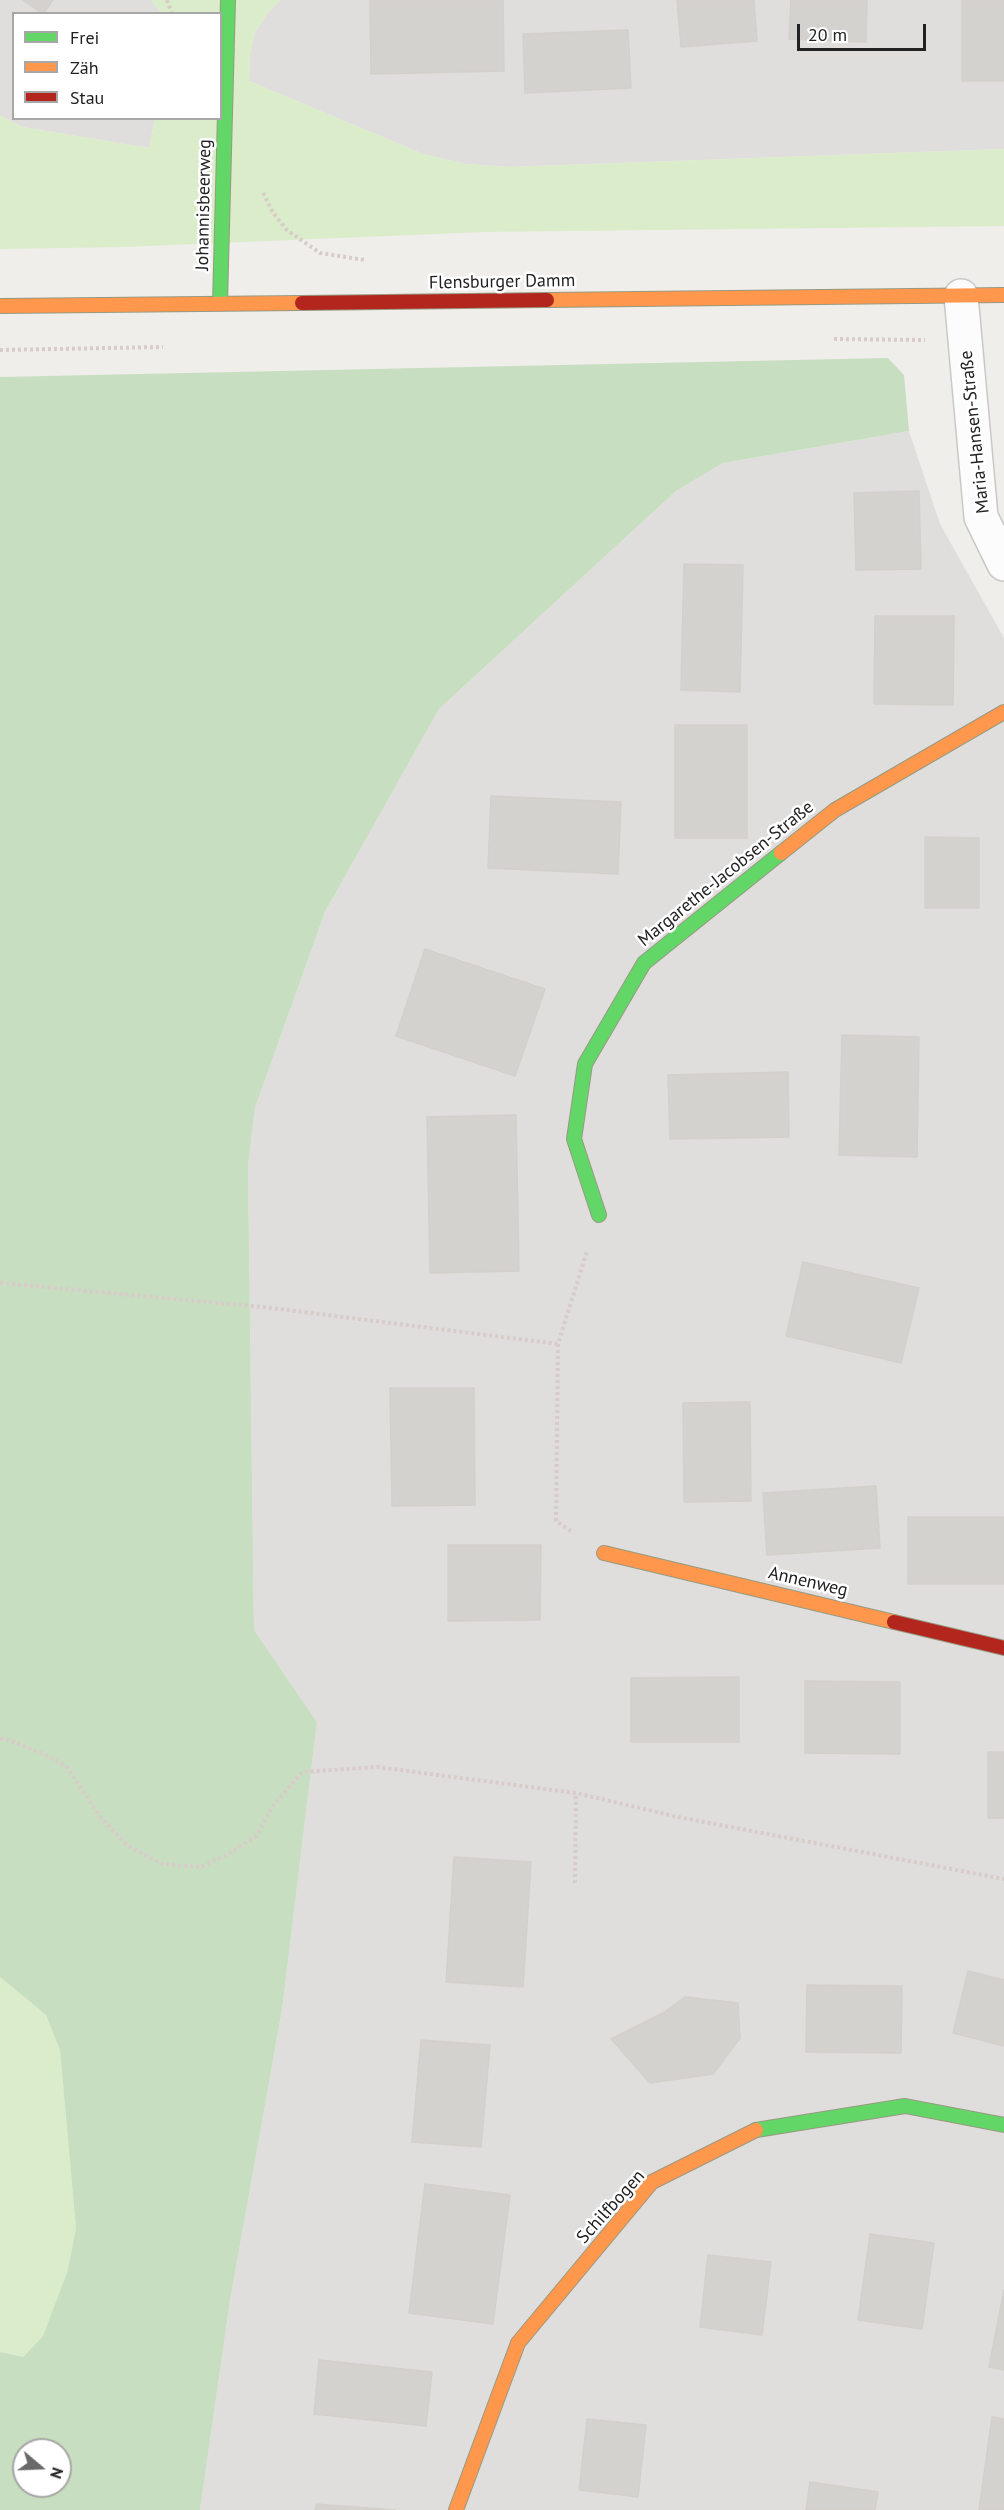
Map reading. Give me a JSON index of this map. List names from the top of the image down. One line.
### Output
{"streets":{"street":["Johannisbeerweg","Flensburger Damm","Maria-Hansen-Straße","Margarethe-Jacobsen-Straße","Annenweg","Schilfbogen"]},"crossings":[["Johannisbeerweg","Flensburger Damm"],["Flensburger Damm","Maria-Hansen-Straße"]],"legend":["Frei","Zäh","Stau"],"scale_bar":"20 m","north":"right"}
